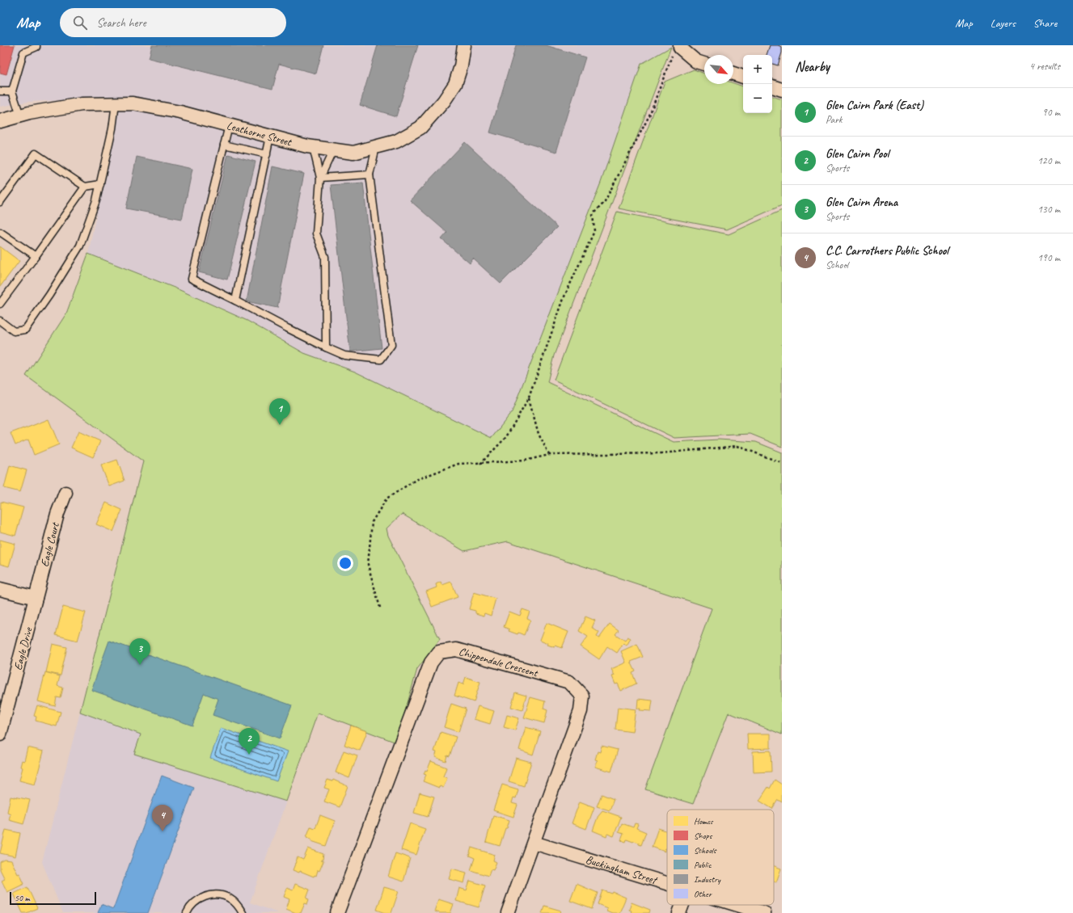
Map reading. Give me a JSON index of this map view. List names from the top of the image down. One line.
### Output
{"streets":{"street":["Leathorne Street","Eagle Court","Eagle Drive","Chippendale Crescent","Buckingham Street"]},"crossings":[["Eagle Court","Eagle Drive"],["Chippendale Crescent","Buckingham Street"]],"legend":["Homes","Shops","Schools","Public","Industry","Other"],"scale_bar":"50 m","north":"bottom right","page":{"header":"Map","search":"Search here","nav":["Map","Layers","Share"],"heading":["Nearby","4 results"],"map_buttons":["+","−"],"list":[{"mark":"1","name":"Glen Cairn Park (East)","note":"Park","value":"90 m"},{"mark":"2","name":"Glen Cairn Pool","note":"Sports","value":"120 m"},{"mark":"3","name":"Glen Cairn Arena","note":"Sports","value":"130 m"},{"mark":"4","name":"C.C. Carrothers Public School","note":"School","value":"190 m"}],"pins":["1","3","2","4"],"scale":"50 m"}}
